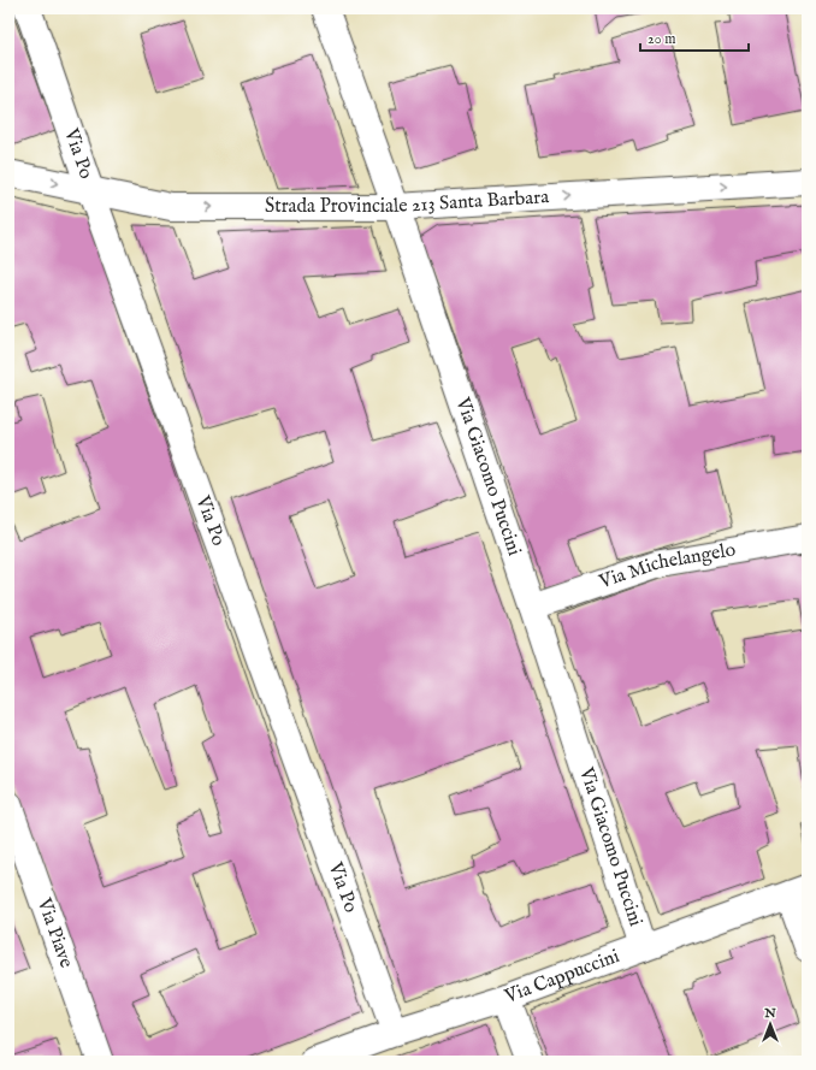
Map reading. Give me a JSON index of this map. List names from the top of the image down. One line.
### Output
{"streets":{"street":["Via Po","Strada Provinciale 213 Santa Barbara","Via Giacomo Puccini","Via Michelangelo","Via Piave","Via Cappuccini"]},"crossings":[["Via Po","Strada Provinciale 213 Santa Barbara"],["Via Po","Via Cappuccini"],["Strada Provinciale 213 Santa Barbara","Via Giacomo Puccini"],["Via Giacomo Puccini","Via Michelangelo"],["Via Giacomo Puccini","Via Cappuccini"]],"one_way":["Strada Provinciale 213 Santa Barbara"],"scale_bar":"20 m","north":"top"}
